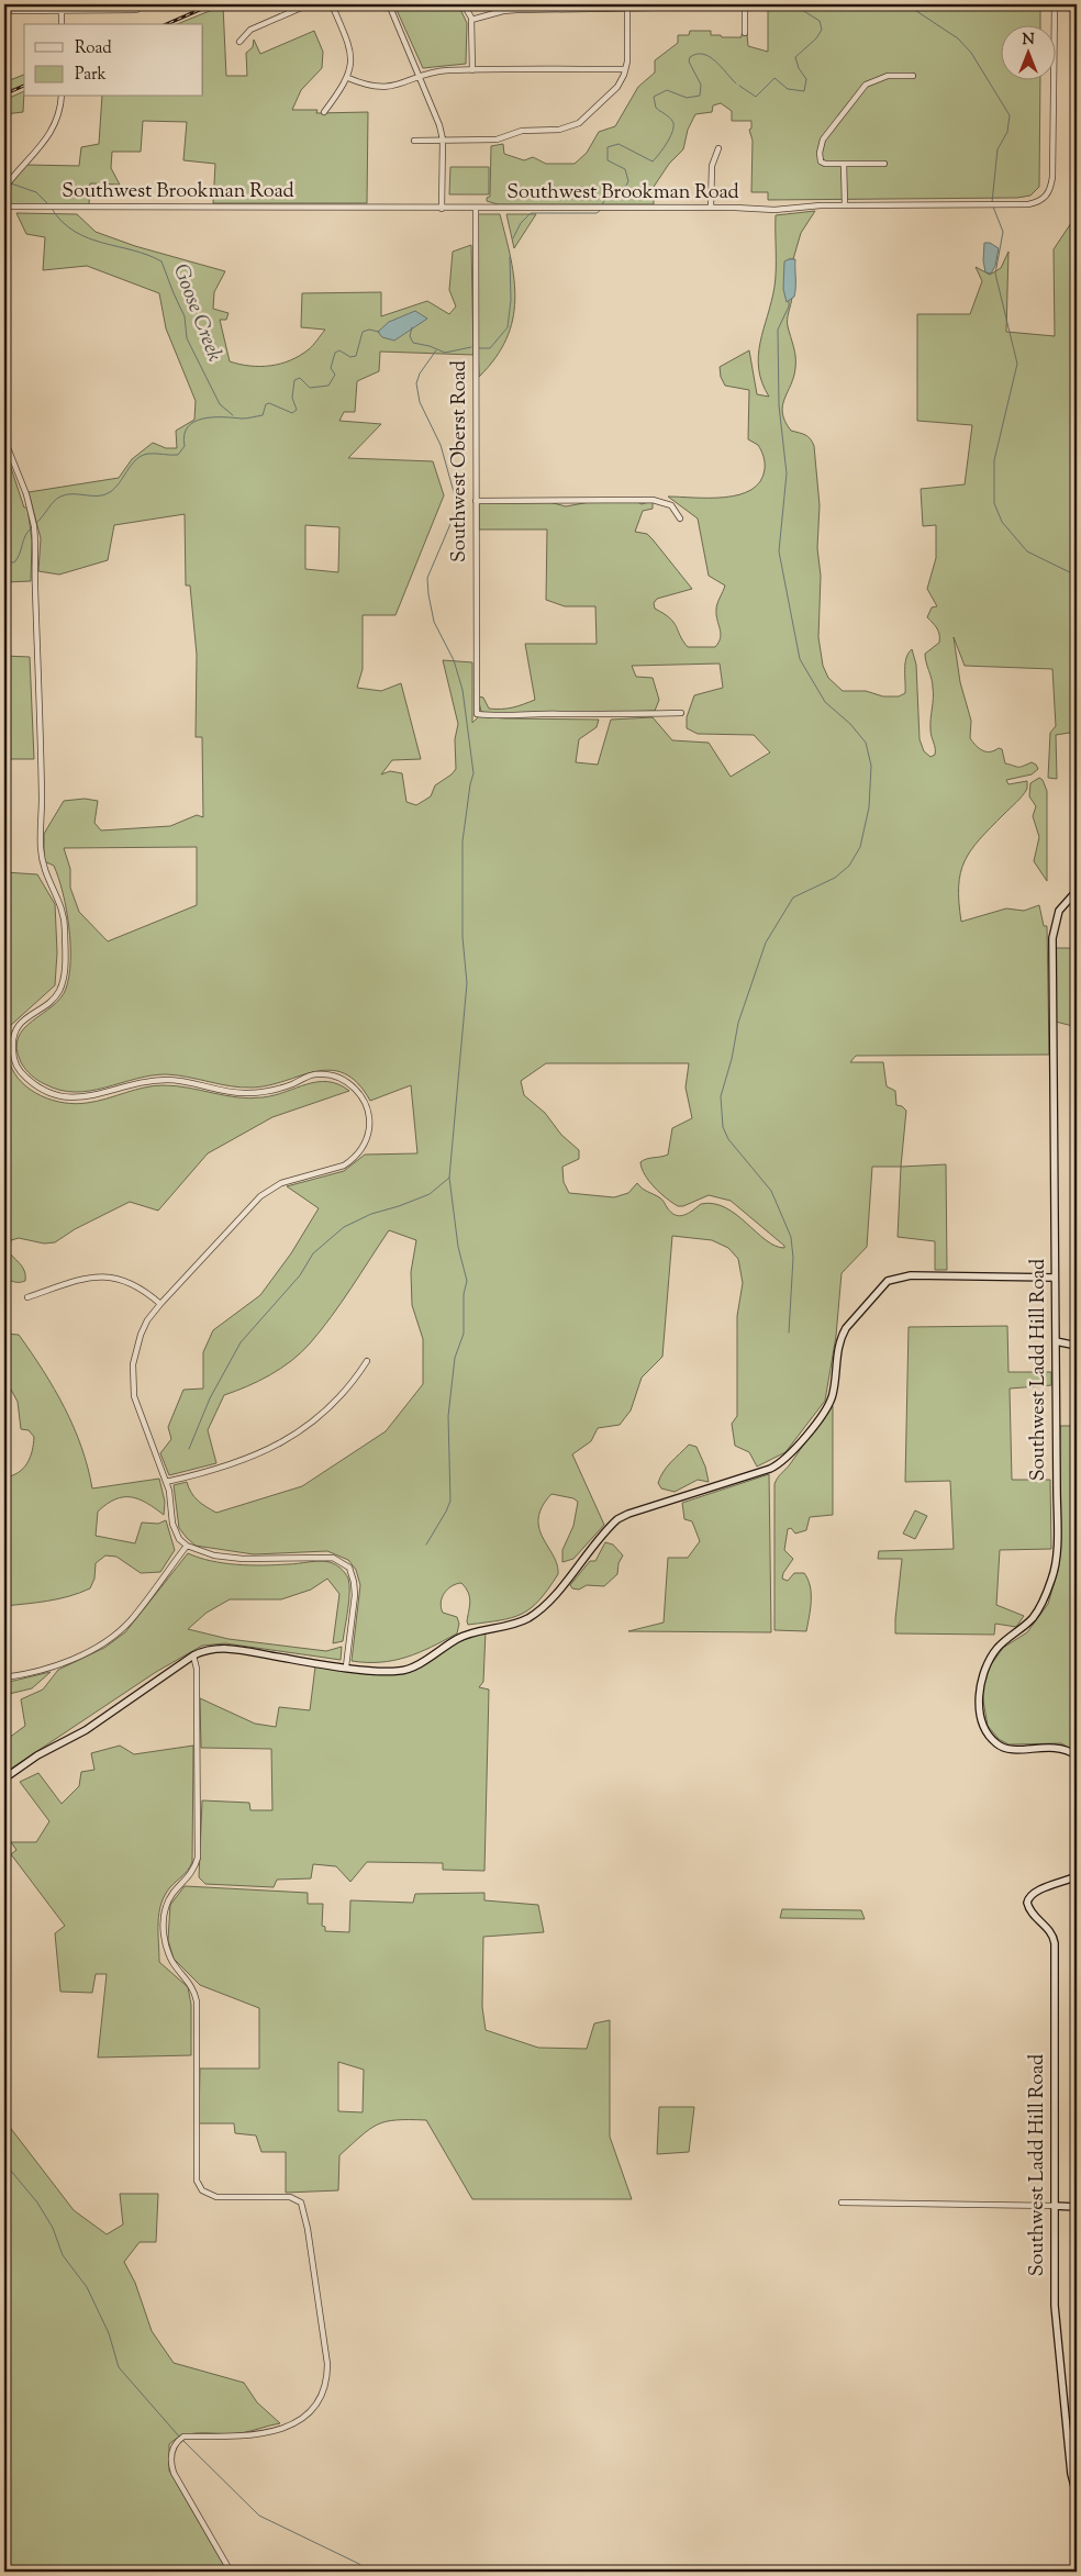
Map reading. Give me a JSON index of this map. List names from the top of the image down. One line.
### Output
{"streets":{"street":["Southwest Brookman Road","Southwest Oberst Road","Southwest Ladd Hill Road"]},"crossings":[["Southwest Brookman Road","Southwest Oberst Road"]],"water":["Goose Creek"],"legend":["Road","Park"],"north":"top"}
